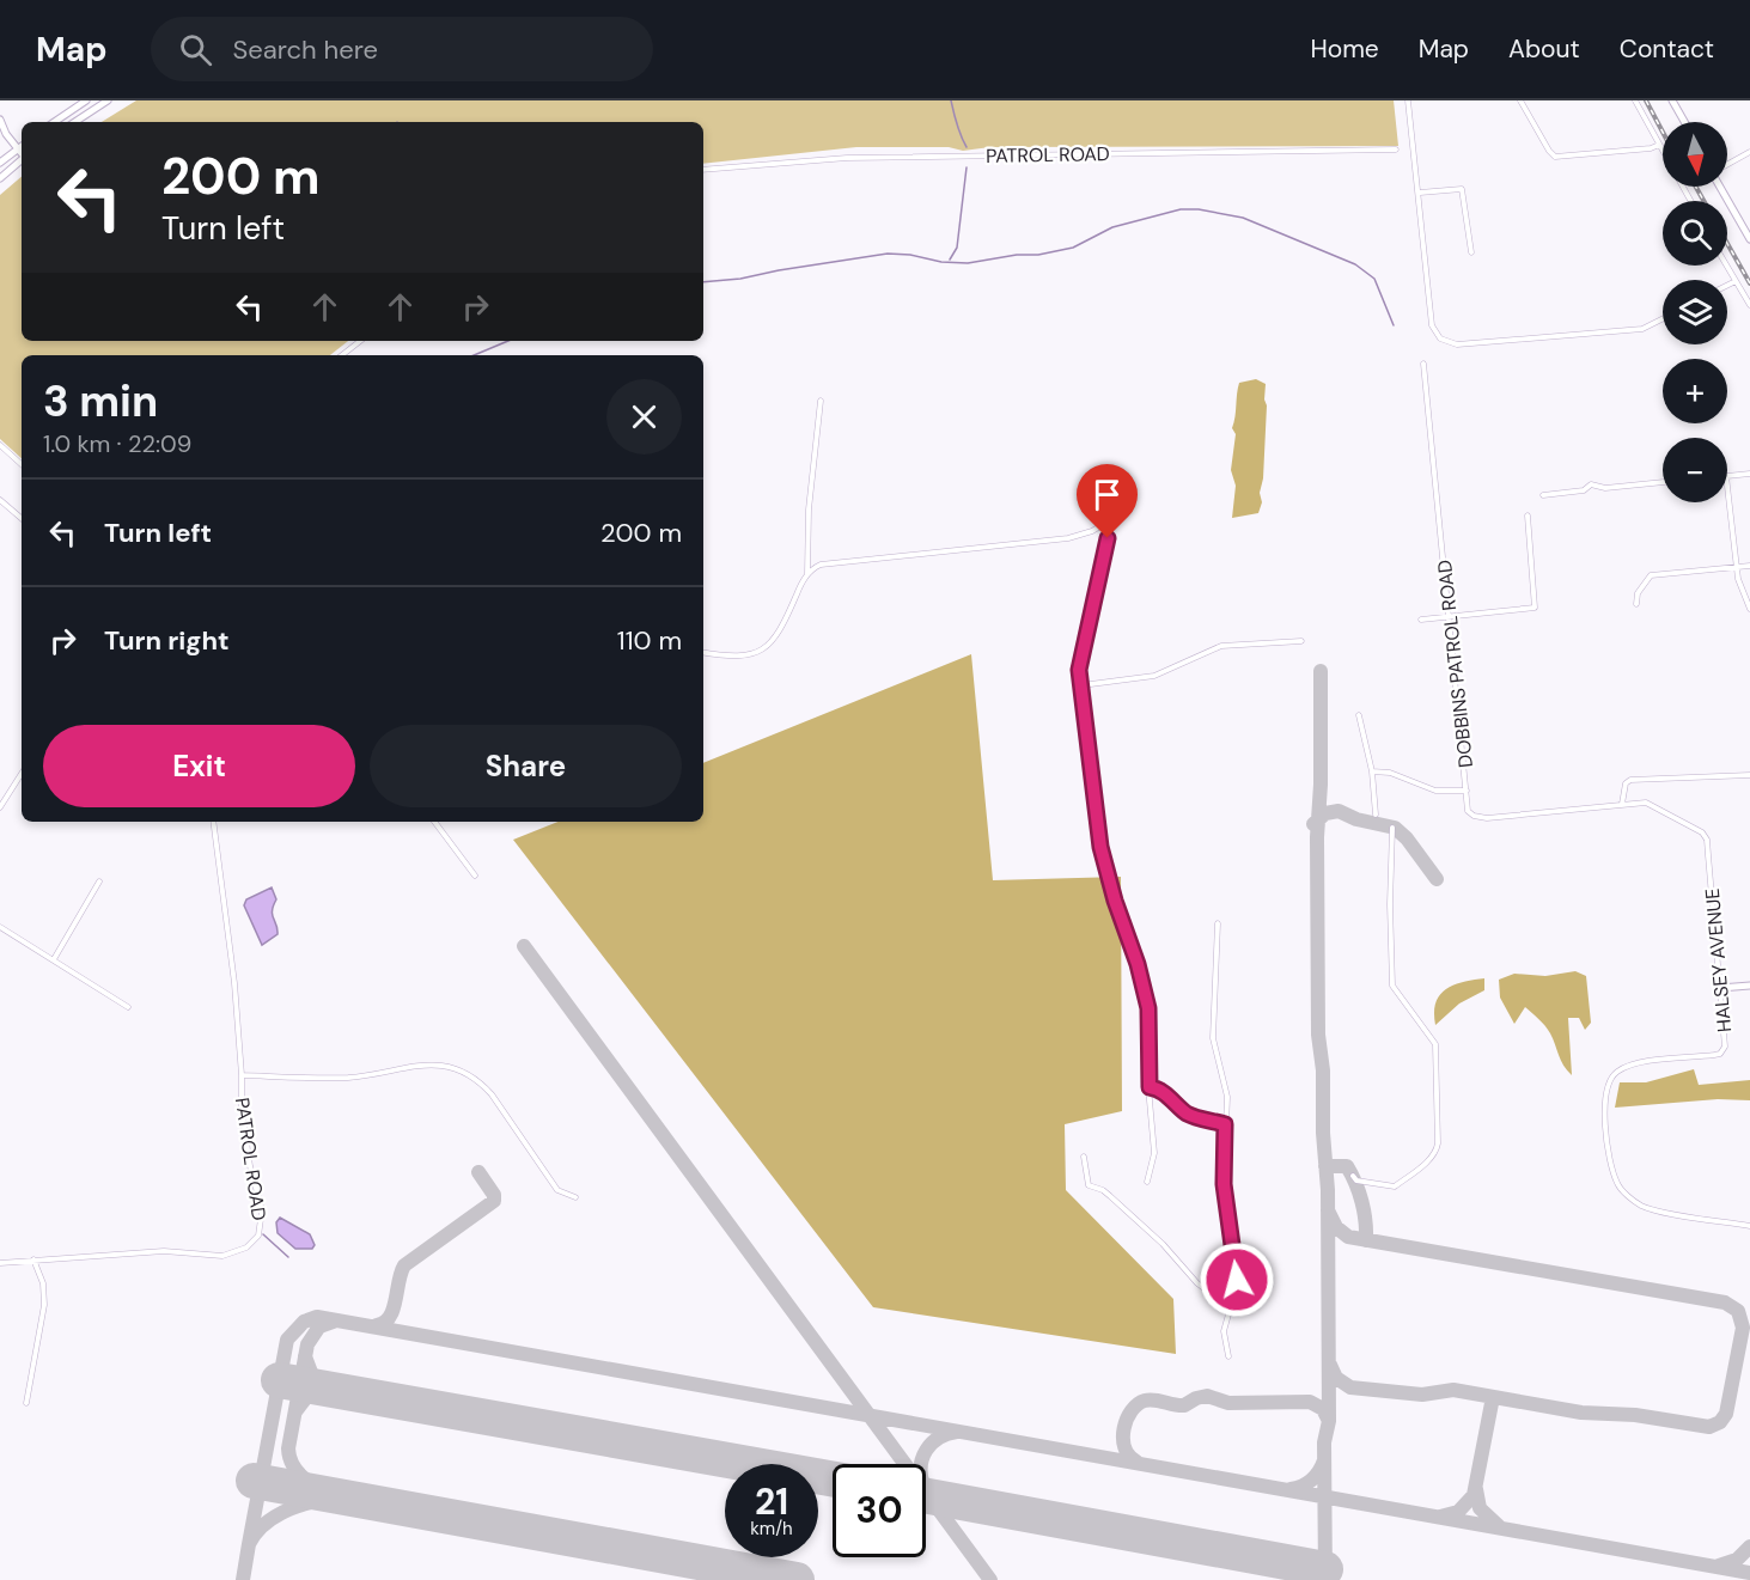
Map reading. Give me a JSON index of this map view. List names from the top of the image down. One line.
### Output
{"streets":{"street":["PATROL ROAD","DOBBINS PATROL ROAD","HALSEY AVENUE"]},"crossings":[["DOBBINS PATROL ROAD","HALSEY AVENUE"]],"north":"bottom","page":{"header":"Map","search":"Search here","nav":["Home","Map","About","Contact"],"map_buttons":["+","−"],"turn":["200 m","Turn left"],"heading":["3 min","1.0 km · 22:09"],"list":[{"name":"Turn left","value":"200 m"},{"name":"Turn right","value":"110 m"}],"buttons":["Exit","Share"],"speed":"21 km/h","limit":"30"}}
